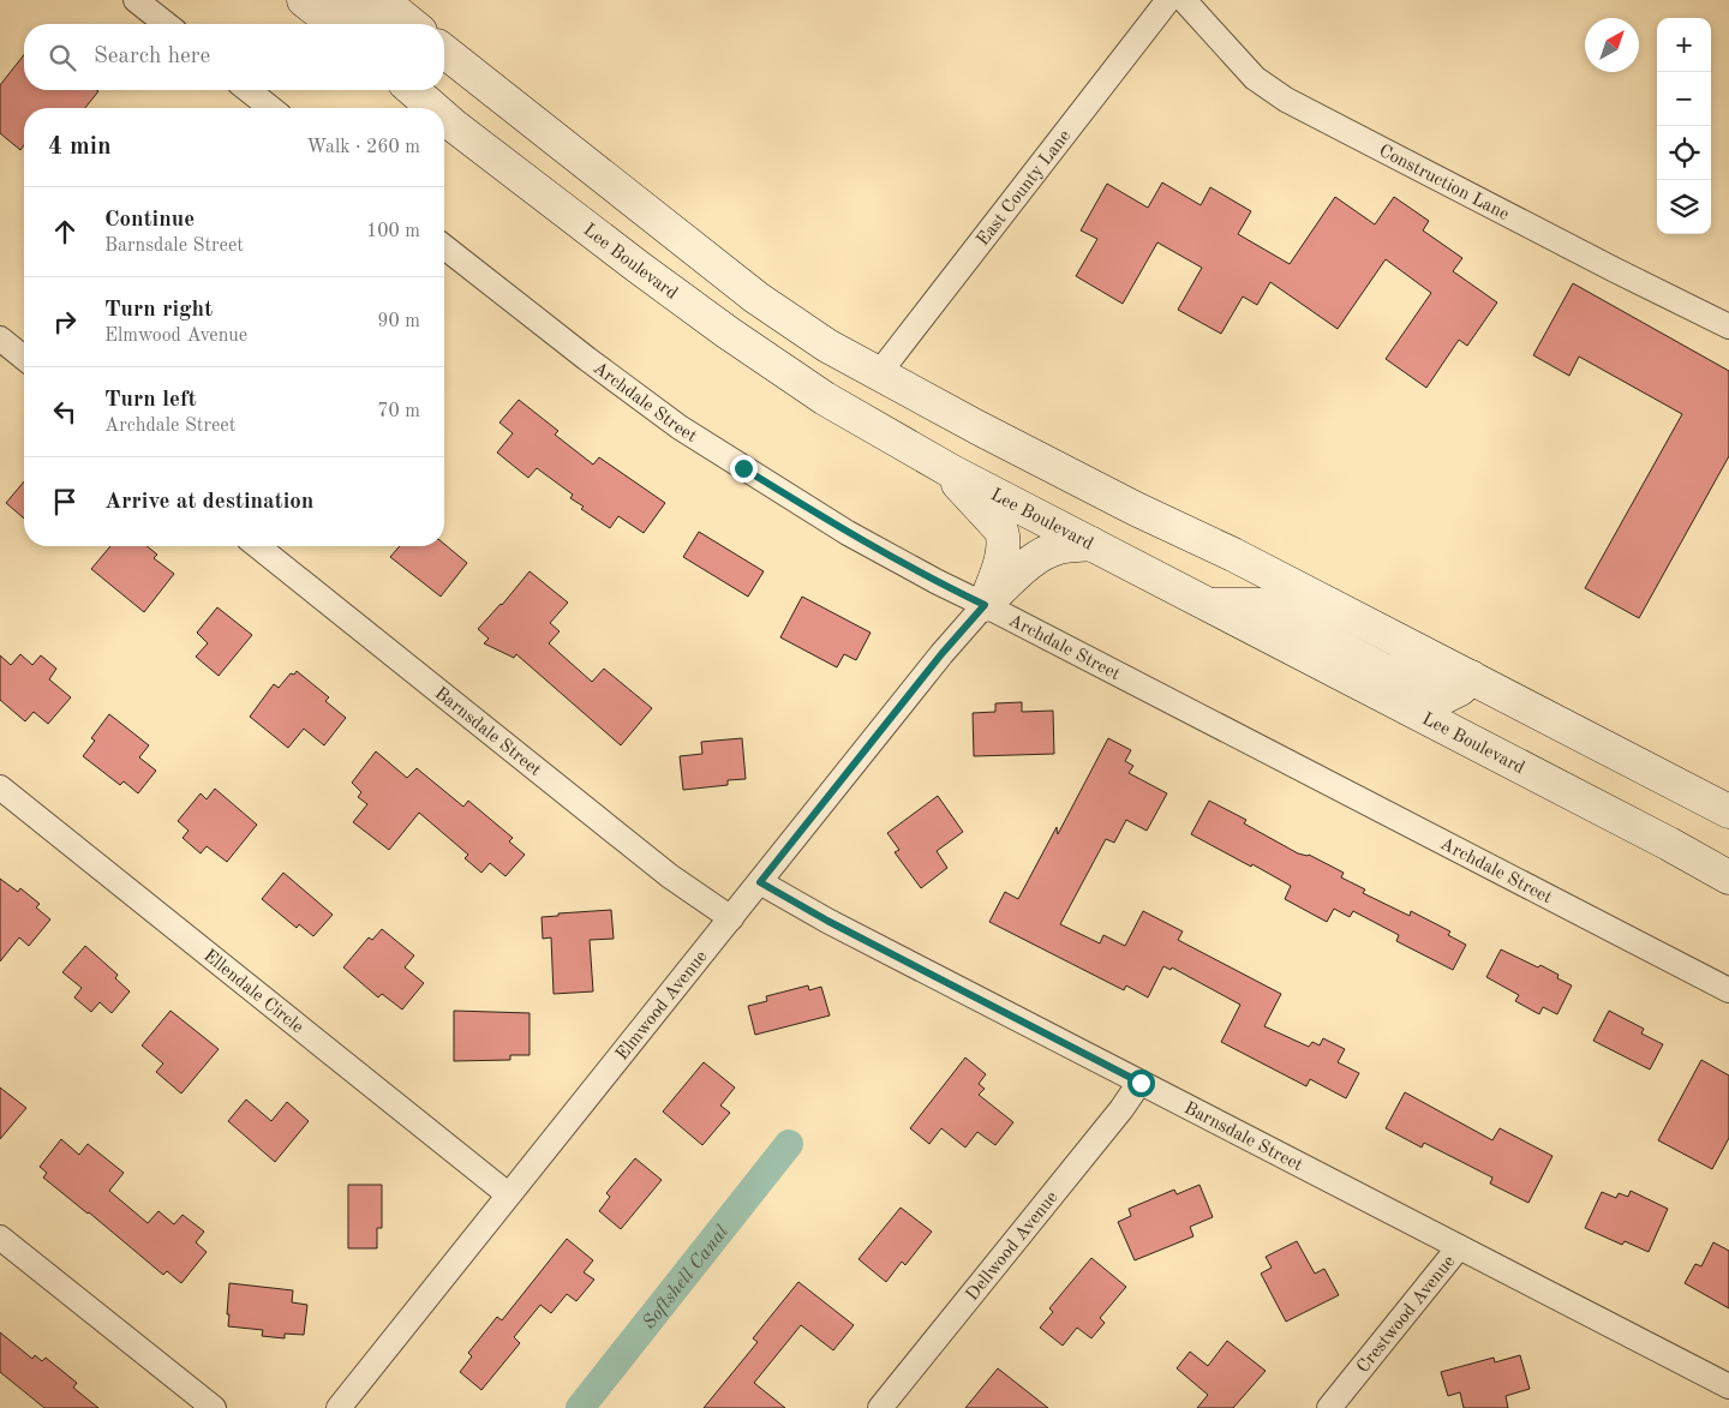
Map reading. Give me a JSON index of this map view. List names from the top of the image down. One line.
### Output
{"streets":{"main road":["Lee Boulevard"],"street":["Construction Lane","East County Lane","Archdale Street","Barnsdale Street","Ellendale Circle","Elmwood Avenue","Dellwood Avenue","Crestwood Avenue"]},"crossings":[["Archdale Street","Elmwood Avenue"],["Barnsdale Street","Elmwood Avenue"],["Barnsdale Street","Dellwood Avenue"],["Barnsdale Street","Crestwood Avenue"],["Ellendale Circle","Elmwood Avenue"]],"water":["Softshell Canal"],"north":"top right","page":{"map_buttons":["+","−"],"search":"Search here","heading":["4 min","Walk · 260 m"],"list":[["Continue","Barnsdale Street","100 m"],["Turn right","Elmwood Avenue","90 m"],["Turn left","Archdale Street","70 m"],"Arrive at destination"]}}
